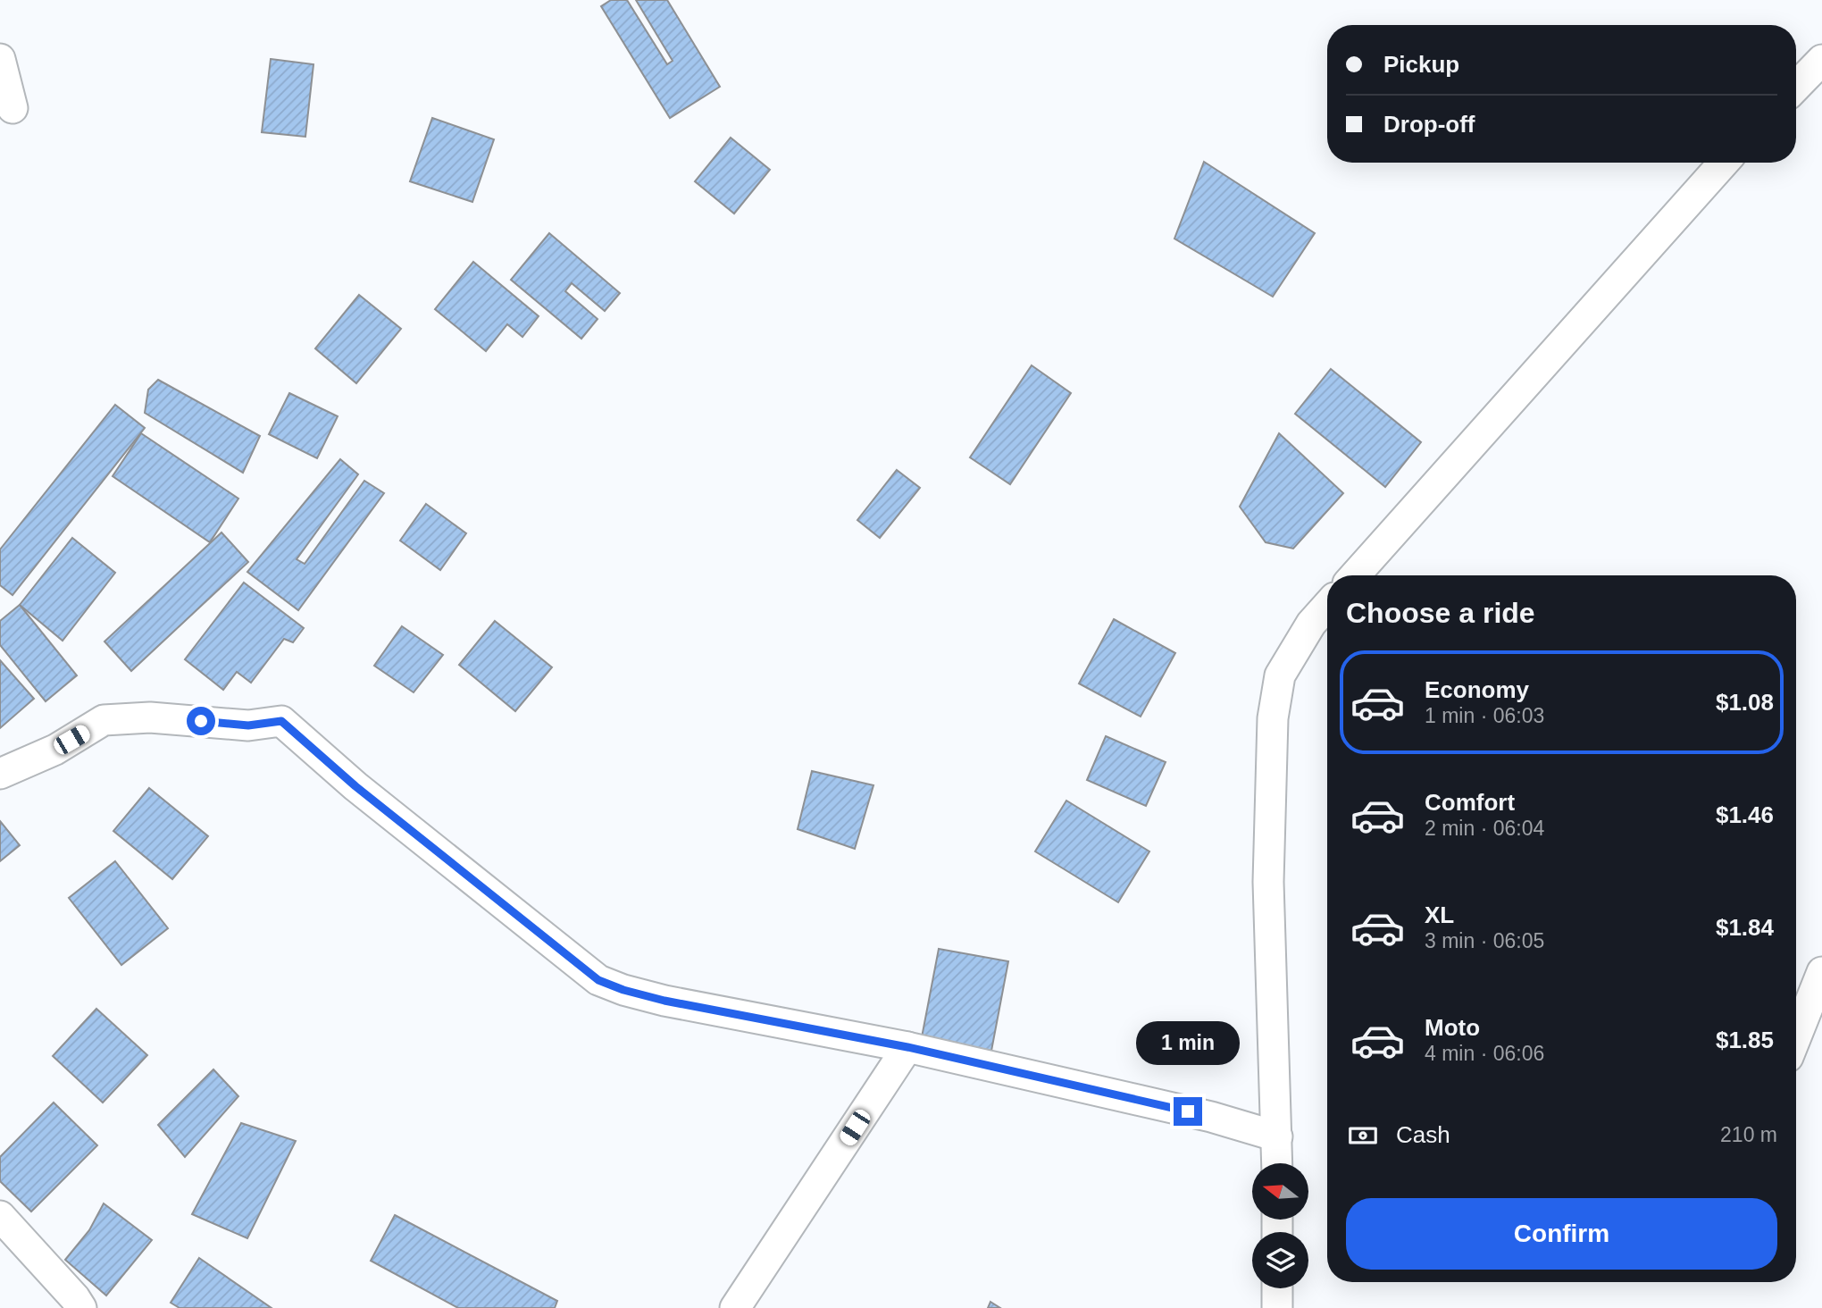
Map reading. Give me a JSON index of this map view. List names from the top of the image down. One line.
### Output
{"north":"left","page":{"banner":["Pickup","Drop-off"],"heading":"Choose a ride","list":[{"name":"Economy","note":"1 min · 06:03","value":"$1.08"},{"name":"Comfort","note":"2 min · 06:04","value":"$1.46"},{"name":"XL","note":"3 min · 06:05","value":"$1.84"},{"name":"Moto","note":"4 min · 06:06","value":"$1.85"}],"bubble":"1 min","pay":["Cash","210 m"],"buttons":"Confirm"}}
